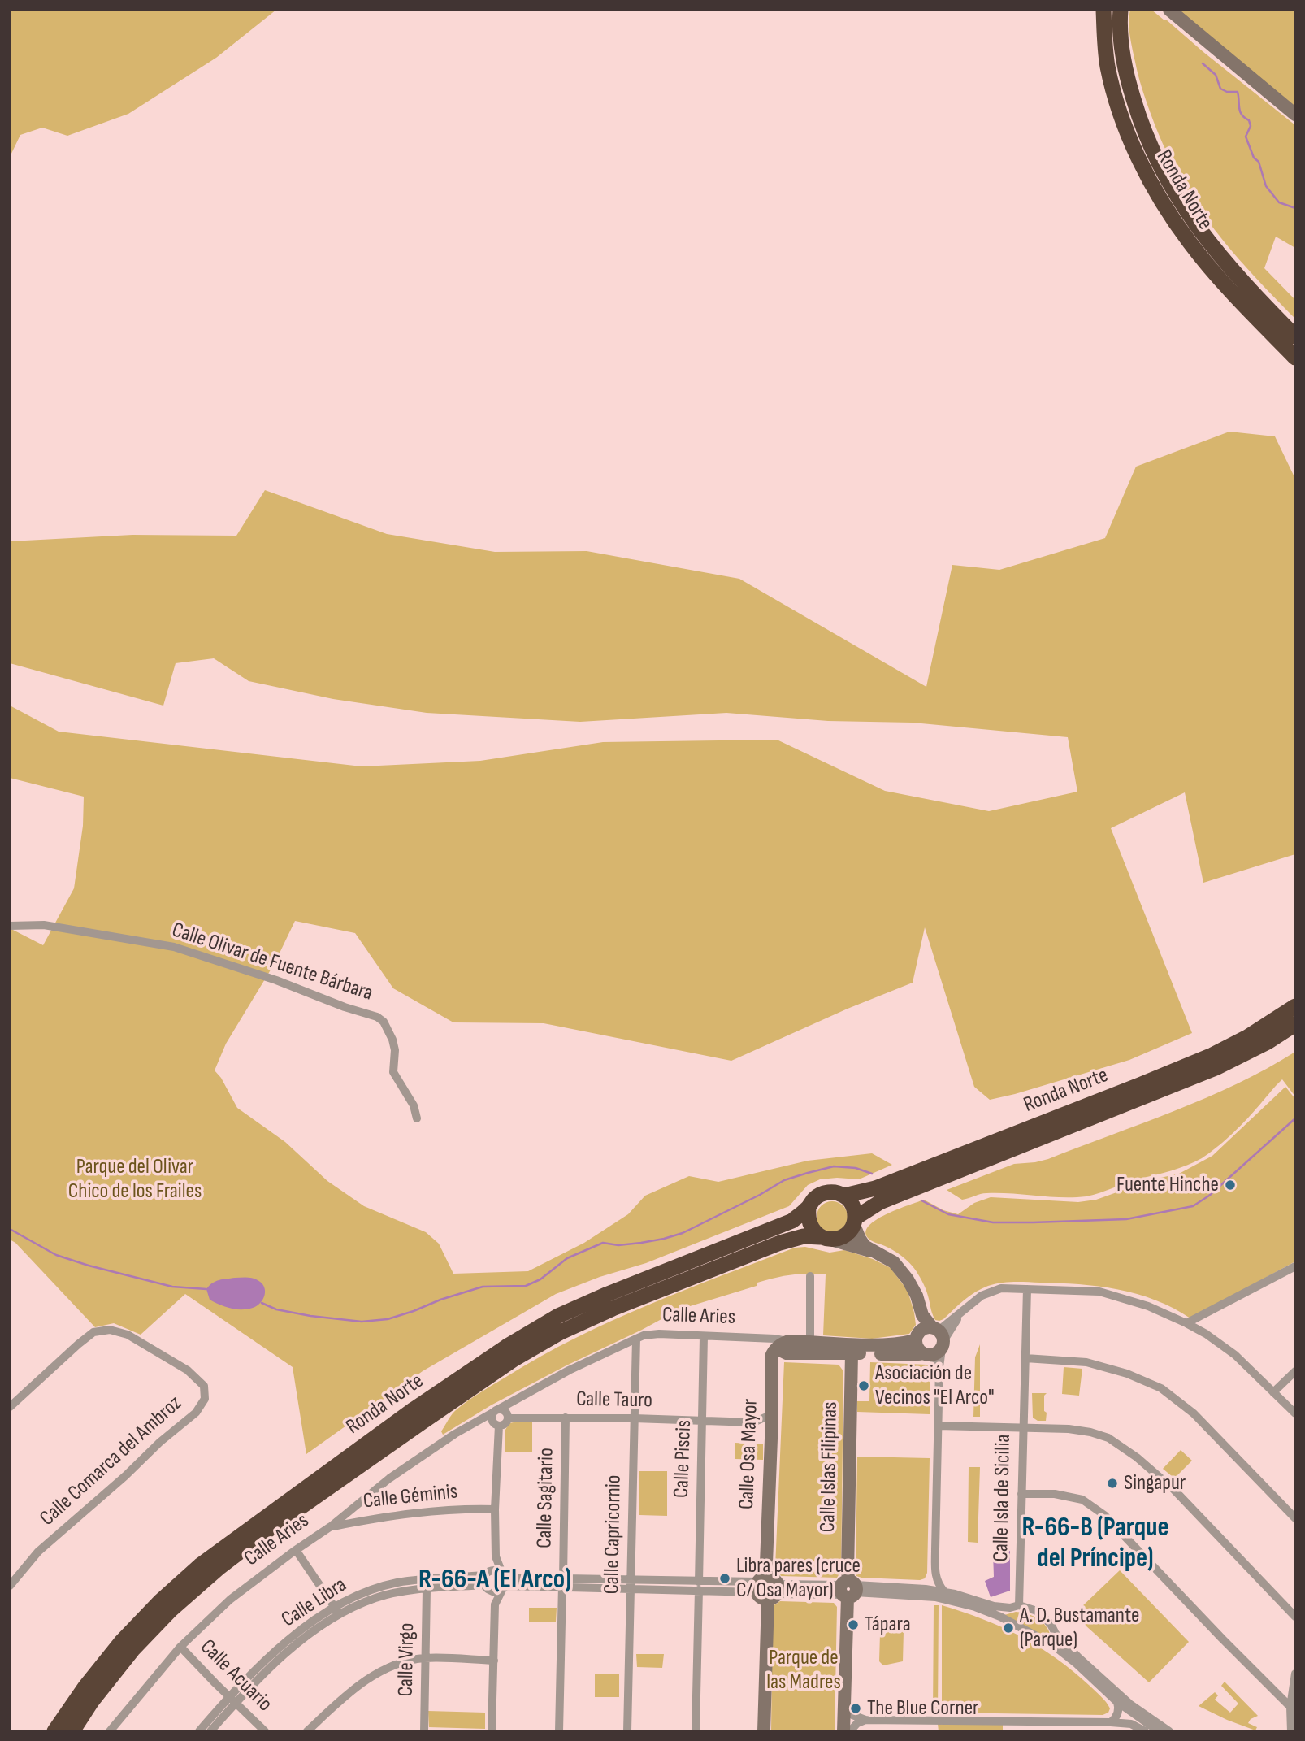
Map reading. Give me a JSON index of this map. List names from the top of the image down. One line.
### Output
{"streets":{"highway":["Ronda Norte"],"main road":["Calle Aries","Calle Osa Mayor","Calle Islas Filipinas"],"street":["Calle Olivar de Fuente Bárbara","Calle Tauro","Calle Piscis","Calle Comarca del Ambroz","Calle Géminis","Calle Sagitario","Calle Isla de Sicilia","Calle Capricornio","Calle Libra","Calle Virgo","Calle Acuario"]},"crossings":[["Calle Aries","Calle Tauro"],["Calle Aries","Calle Osa Mayor"],["Calle Aries","Calle Piscis"],["Calle Aries","Calle Islas Filipinas"],["Calle Aries","Calle Géminis"],["Calle Aries","Calle Capricornio"],["Calle Aries","Calle Acuario"],["Calle Tauro","Calle Osa Mayor"],["Calle Tauro","Calle Piscis"],["Calle Tauro","Calle Sagitario"],["Calle Tauro","Calle Capricornio"],["Calle Libra","Calle Virgo"],["Calle Libra","Calle Acuario"]],"districts":["R-66-B (Parque del Príncipe)","R-66-A (El Arco)"],"parks":["Parque del Olivar Chico de los Frailes","Parque de las Madres"],"places":["Fuente Hinche","Asociación de Vecinos \"El Arco\"","Singapur","Libra pares (cruce C/ Osa Mayor)","Tápara","A. D. Bustamante (Parque)","The Blue Corner"]}
